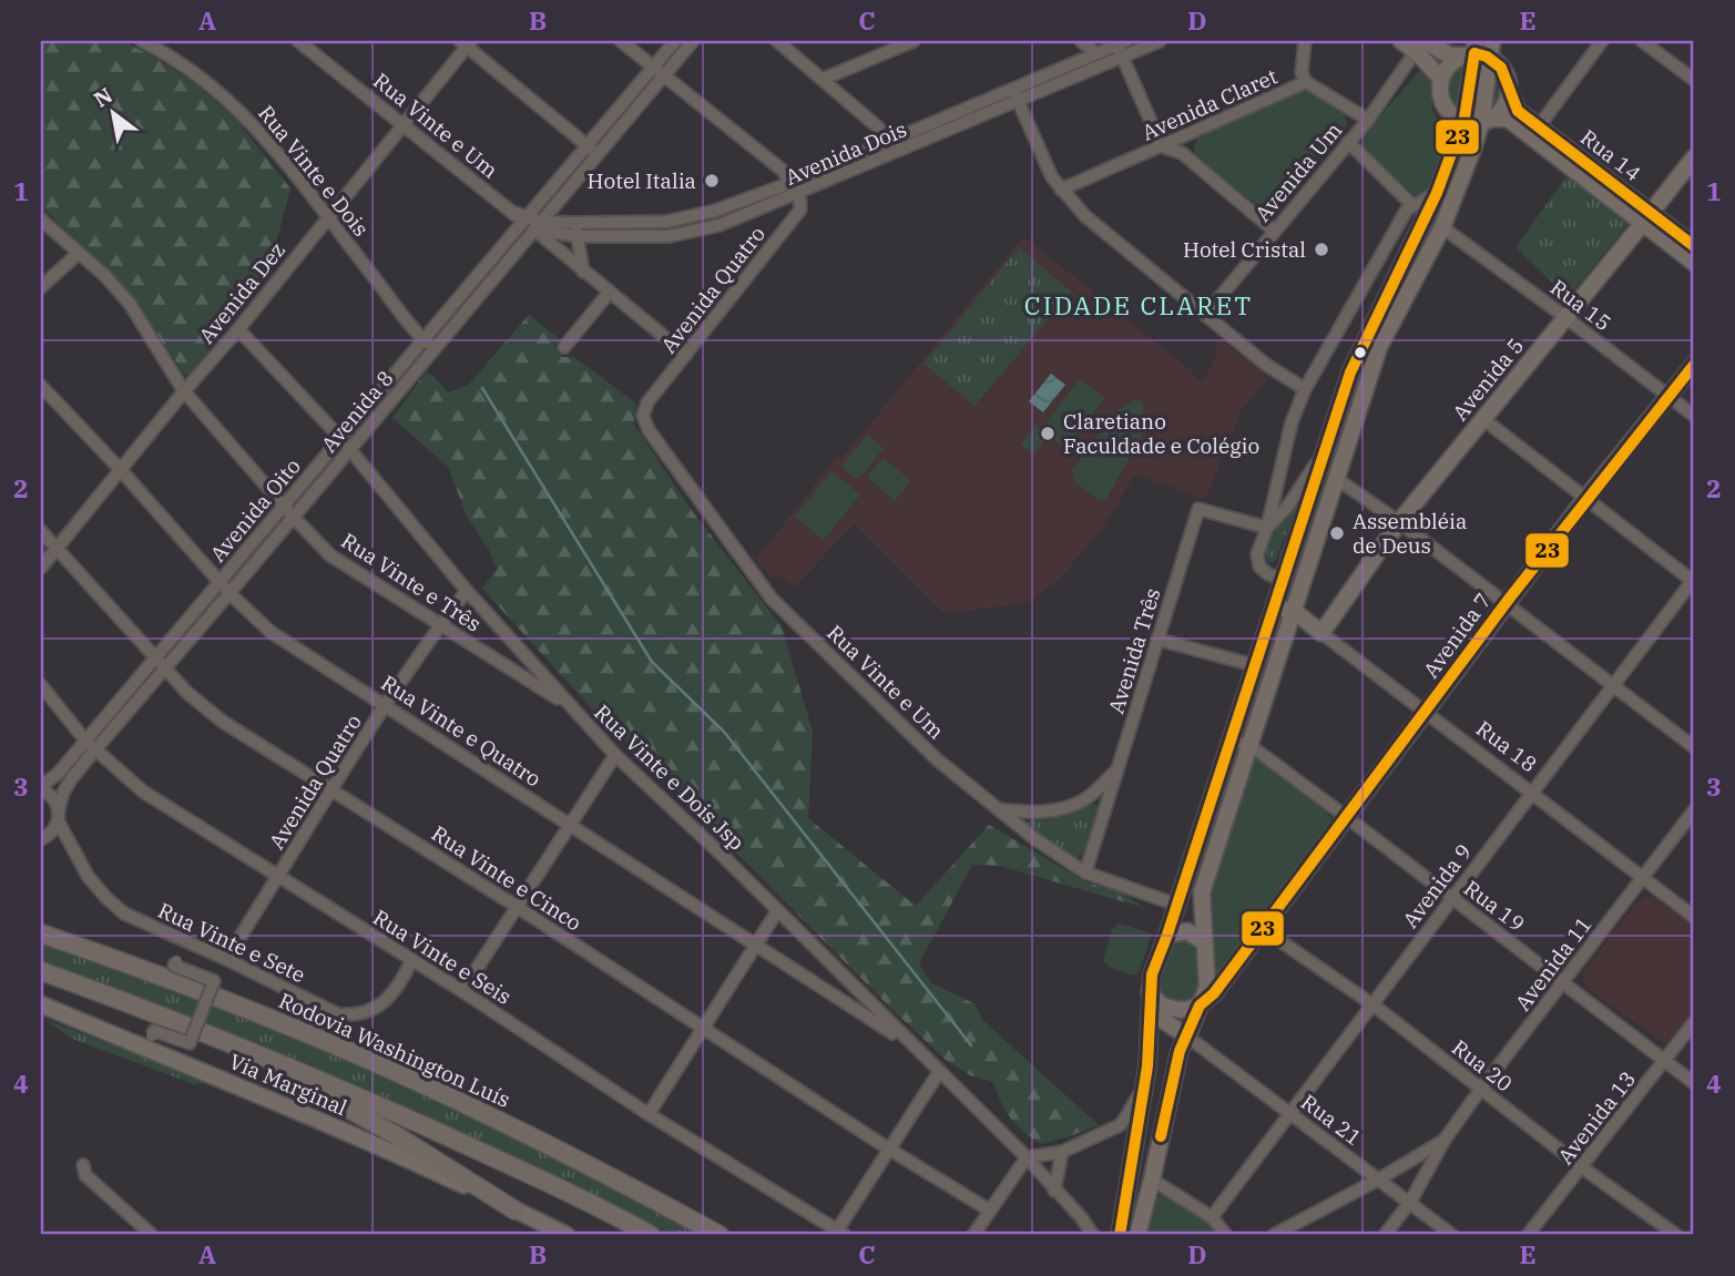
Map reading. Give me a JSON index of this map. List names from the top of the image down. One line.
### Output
{"streets":{"highway":["Rodovia Washington Luís"],"main road":["Rua 14","Avenida 5","Avenida 7","Rua 18","Via Marginal"],"street":["Avenida Claret","Rua Vinte e Um","Avenida Dois","Rua Vinte e Dois","Avenida Um","Avenida Quatro","Avenida Dez","Rua 15","Avenida 8","Avenida Oito","Rua Vinte e Três","Avenida Três","Rua Vinte e Quatro","Rua Vinte e Dois Jsp","Rua Vinte e Cinco","Avenida 9","Rua 19","Rua Vinte e Sete","Rua Vinte e Seis","Avenida 11","Rua 20","Avenida 13","Rua 21"]},"crossings":[["Avenida Claret","Avenida Um"],["Rua Vinte e Um","Avenida Dois"],["Rua Vinte e Um","Avenida Quatro"],["Rua Vinte e Um","Avenida Dez"],["Rua Vinte e Um","Avenida 8"],["Rua Vinte e Um","Avenida Oito"],["Rua Vinte e Um","Avenida Três"],["Avenida Dois","Avenida Quatro"],["Avenida Dois","Avenida 8"],["Rua 14","Avenida 5"],["Rua Vinte e Dois","Avenida Dez"],["Rua Vinte e Dois","Avenida 8"],["Rua Vinte e Dois","Avenida Oito"],["Avenida Quatro","Rua Vinte e Três"],["Avenida Quatro","Rua Vinte e Quatro"],["Avenida Quatro","Rua Vinte e Dois Jsp"],["Avenida Quatro","Rua Vinte e Cinco"],["Avenida Quatro","Rua Vinte e Sete"],["Avenida Quatro","Rua Vinte e Seis"],["Avenida Dez","Rua Vinte e Três"],["Avenida Dez","Rua Vinte e Quatro"],["Avenida Dez","Rua Vinte e Dois Jsp"],["Avenida Dez","Rua Vinte e Cinco"],["Rua 15","Avenida 5"],["Rua 15","Avenida 7"],["Avenida 5","Rua 18"],["Avenida 8","Avenida Oito"],["Avenida 8","Rua Vinte e Três"],["Avenida 8","Rua Vinte e Quatro"],["Avenida 8","Rua Vinte e Dois Jsp"],["Avenida 8","Rua Vinte e Cinco"],["Avenida 8","Rua Vinte e Sete"],["Avenida 8","Rua Vinte e Seis"],["Avenida Oito","Rua Vinte e Três"],["Avenida Oito","Rua Vinte e Quatro"],["Avenida Oito","Rua Vinte e Dois Jsp"],["Avenida Oito","Rua Vinte e Cinco"],["Avenida Oito","Rua Vinte e Sete"],["Avenida Oito","Rua Vinte e Seis"],["Rua Vinte e Três","Rua Vinte e Dois Jsp"],["Avenida 7","Rua 18"],["Avenida 7","Rua 19"],["Avenida 7","Rua 20"],["Rua Vinte e Quatro","Rua Vinte e Dois Jsp"],["Rua 18","Avenida 9"],["Rua 18","Avenida 11"],["Avenida 9","Rua 19"],["Avenida 9","Rua 20"],["Avenida 9","Rua 21"],["Rua 19","Avenida 11"],["Rua 19","Avenida 13"],["Rua Vinte e Sete","Rua Vinte e Seis"],["Avenida 11","Rua 20"],["Avenida 11","Rua 21"],["Rua 20","Avenida 13"]],"districts":["CIDADE CLARET"],"places":["Hotel Italia","Hotel Cristal","Claretiano Faculdade e Colégio","Assembléia de Deus"],"lines":["transit line 23"],"north":"top left","grid":{"columns":["A","B","C","D","E"],"rows":["1","2","3","4"]}}
